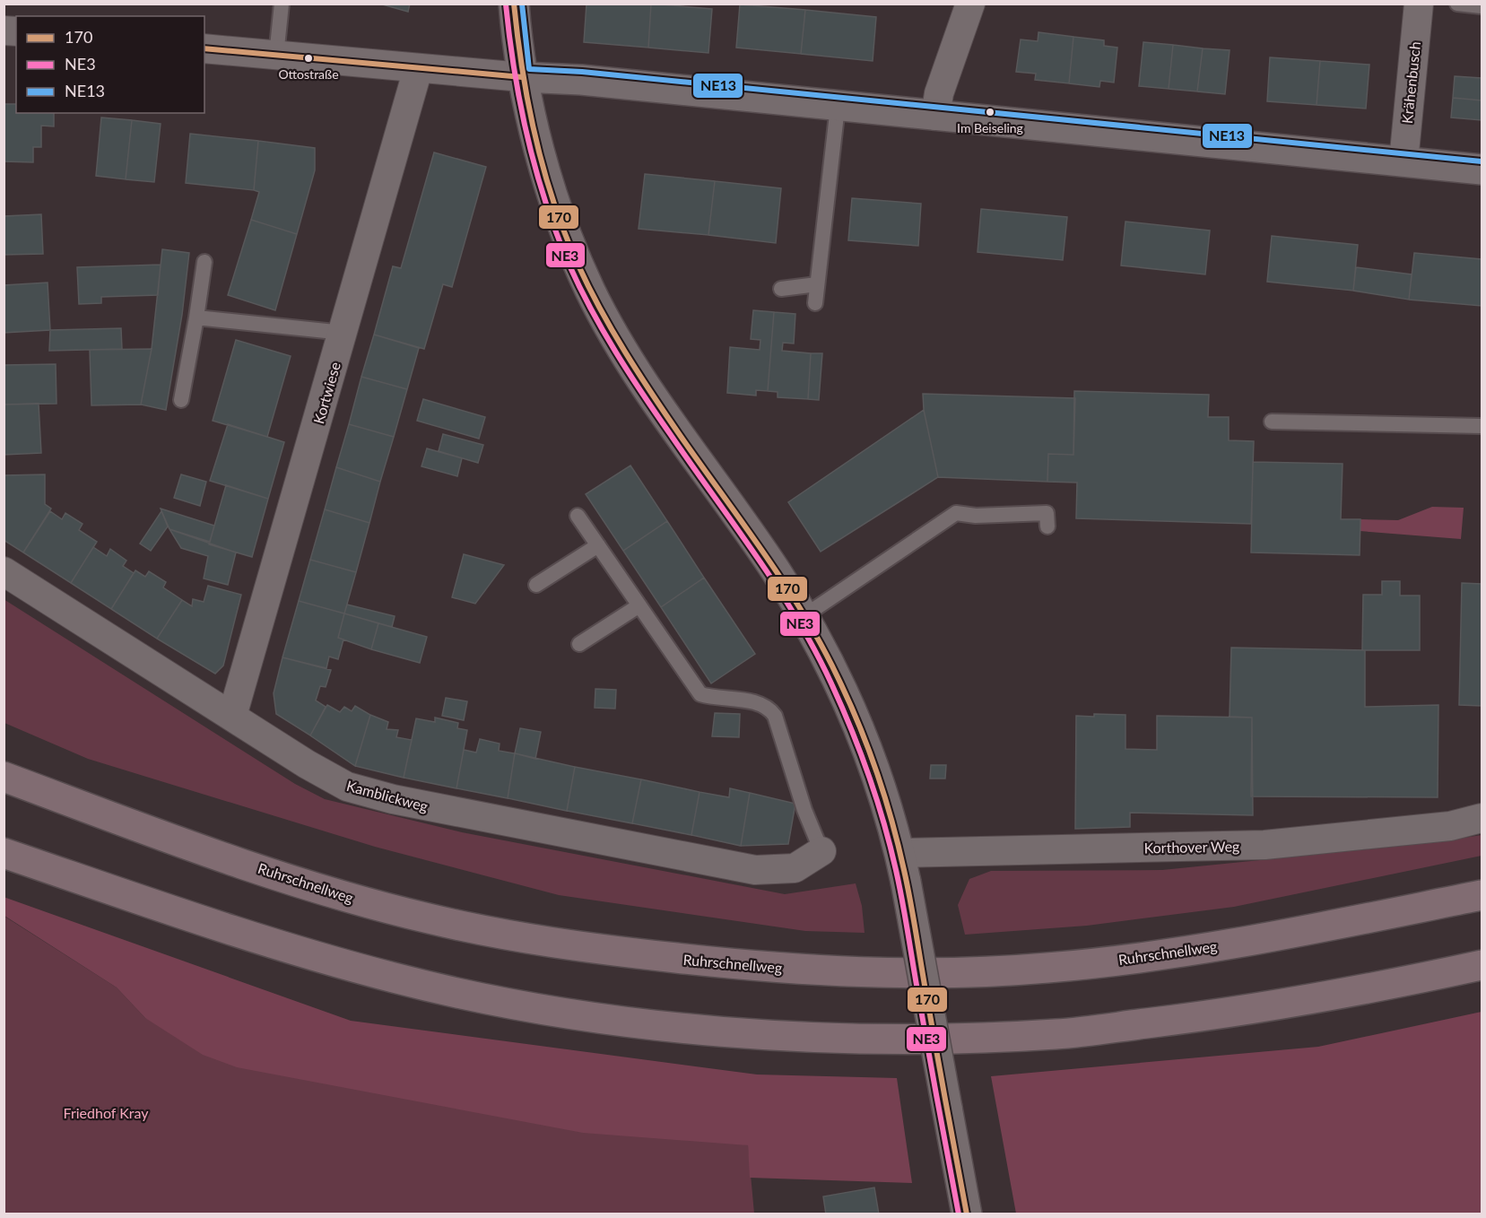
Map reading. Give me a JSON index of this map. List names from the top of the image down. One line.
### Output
{"streets":{"highway":["Ruhrschnellweg"],"street":["Krähenbusch","Kortwiese","Kamblickweg","Korthover Weg"]},"crossings":[["Kortwiese","Kamblickweg"]],"parks":["Friedhof Kray"],"places":["Ottostraße","Im Beiseling"],"lines":["transit line 170","transit line NE13","transit line NE3"],"legend":["170","NE3","NE13"]}
